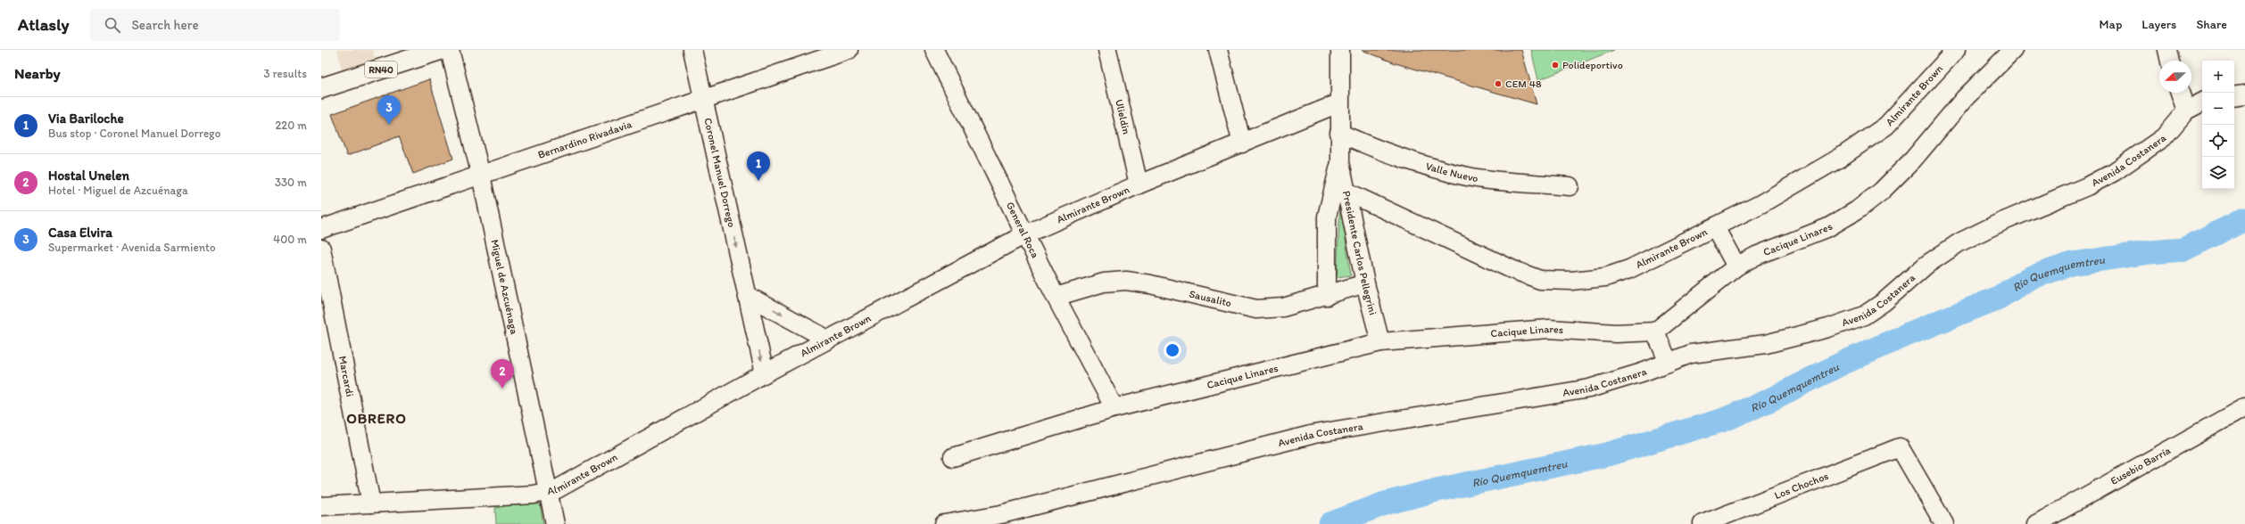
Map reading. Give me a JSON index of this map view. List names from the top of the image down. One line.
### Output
{"streets":{"highway":["RN40"],"street":["Almirante Brown","Ulieldin","Bernardino Rivadavia","Avenida Costanera","Valle Nuevo","Coronel Manuel Dorrego","General Roca","Cacique Linares","Presidente Carlos Pellegrini","Miguel de Azcuénaga","Sausalito","Marcardi","Eusebio Barría","Los Chochos"]},"crossings":[["Almirante Brown","Ulieldin"],["Almirante Brown","Coronel Manuel Dorrego"],["Almirante Brown","General Roca"],["Almirante Brown","Presidente Carlos Pellegrini"],["Almirante Brown","Miguel de Azcuénaga"],["Almirante Brown","Marcardi"],["Bernardino Rivadavia","Coronel Manuel Dorrego"],["Bernardino Rivadavia","Miguel de Azcuénaga"],["Valle Nuevo","Presidente Carlos Pellegrini"],["General Roca","Cacique Linares"],["General Roca","Sausalito"],["Cacique Linares","Presidente Carlos Pellegrini"],["Presidente Carlos Pellegrini","Sausalito"]],"one_way":["Coronel Manuel Dorrego"],"districts":["OBRERO"],"water":["Río Quemquemtreu"],"places":["Polideportivo","CEM 48"],"north":"left","page":{"header":"Atlasly","search":"Search here","nav":["Map","Layers","Share"],"heading":["Nearby","3 results"],"map_buttons":["+","−"],"pins":["3","1","2"],"list":[{"mark":"1","name":"Via Bariloche","note":"Bus stop · Coronel Manuel Dorrego","value":"220 m"},{"mark":"2","name":"Hostal Unelen","note":"Hotel · Miguel de Azcuénaga","value":"330 m"},{"mark":"3","name":"Casa Elvira","note":"Supermarket · Avenida Sarmiento","value":"400 m"}]}}
